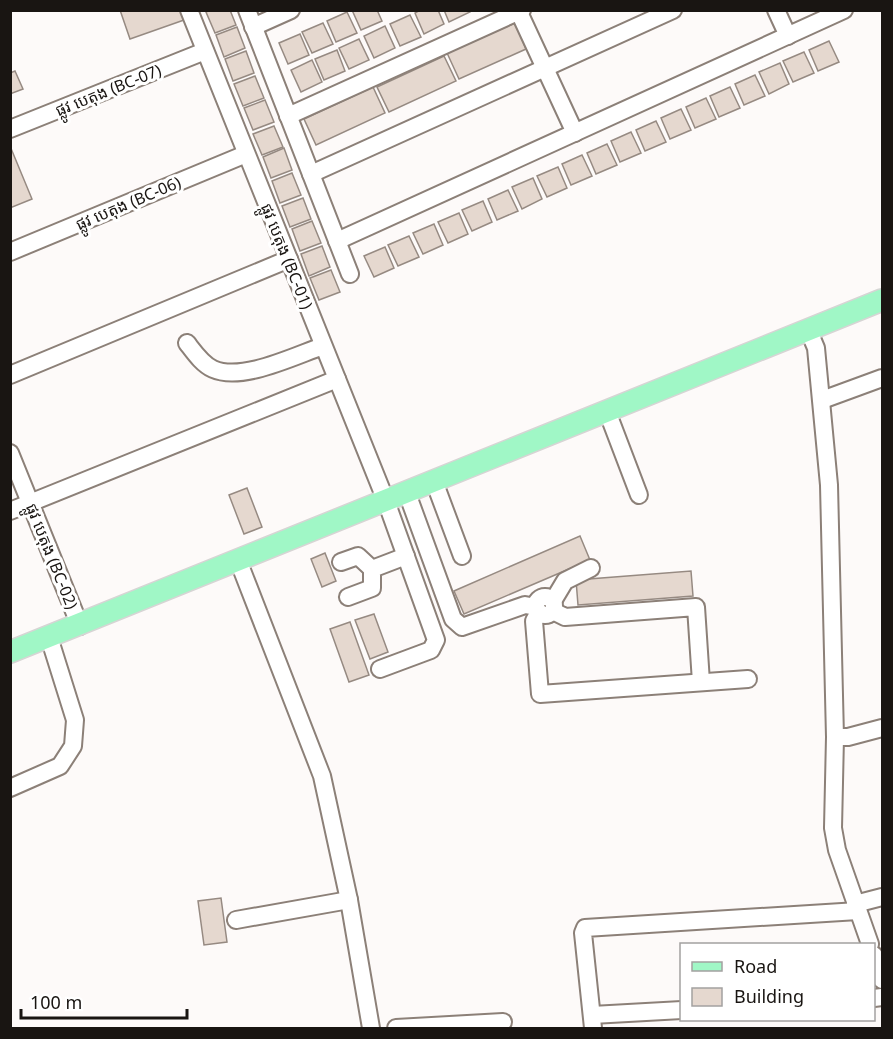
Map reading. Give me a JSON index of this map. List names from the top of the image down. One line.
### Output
{"streets":{"street":["ផ្លូវ បេតុង (BC-07)","ផ្លូវ បេតុង (BC-06)","ផ្លូវ បេតុង (BC-01)","ផ្លូវ បេតុង (BC-02)"]},"crossings":[["ផ្លូវ បេតុង (BC-07)","ផ្លូវ បេតុង (BC-01)"],["ផ្លូវ បេតុង (BC-06)","ផ្លូវ បេតុង (BC-01)"]],"legend":["Road","Building"],"scale_bar":"100 m"}
